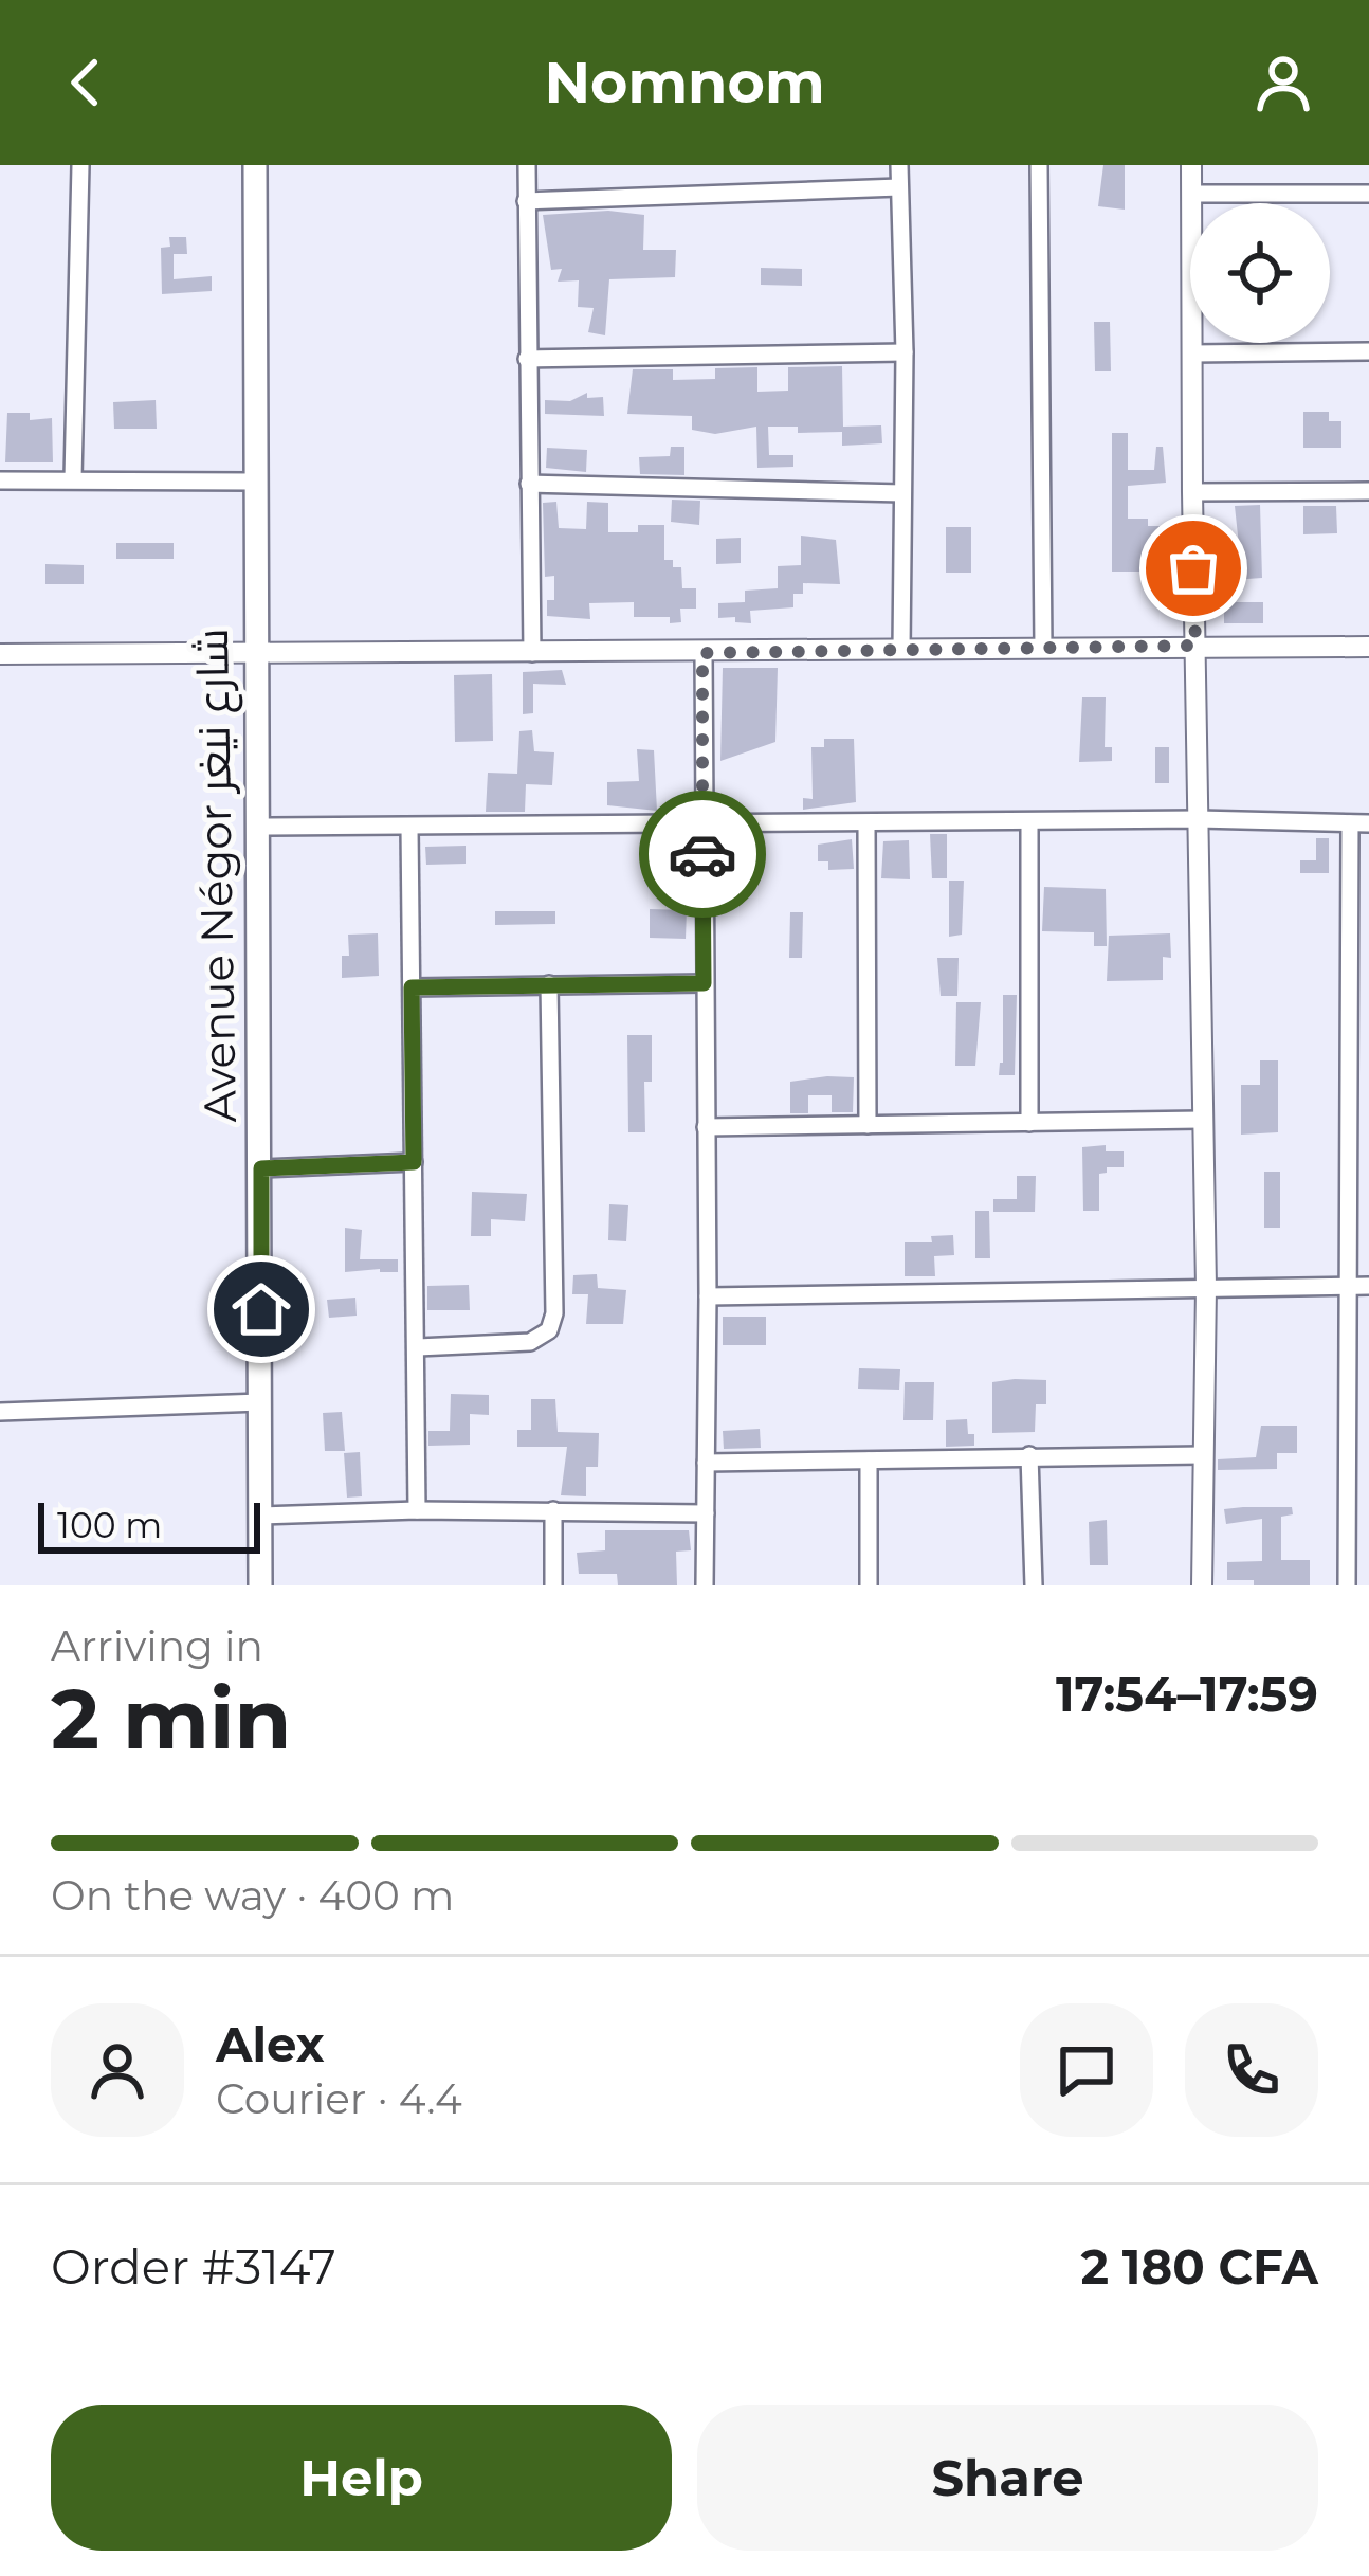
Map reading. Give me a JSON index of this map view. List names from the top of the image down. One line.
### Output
{"streets":{"main road":["Avenue Négor شارع نيغر"]},"scale_bar":"100 m","page":{"header":"Nomnom","scale":"100 m","heading":["2 min","Arriving in","17:54–17:59"],"panel":["Alex","Courier · 4.4","Order #3147","2 180 CFA"],"bar":"On the way · 400 m","buttons":["Help","Share"]}}
